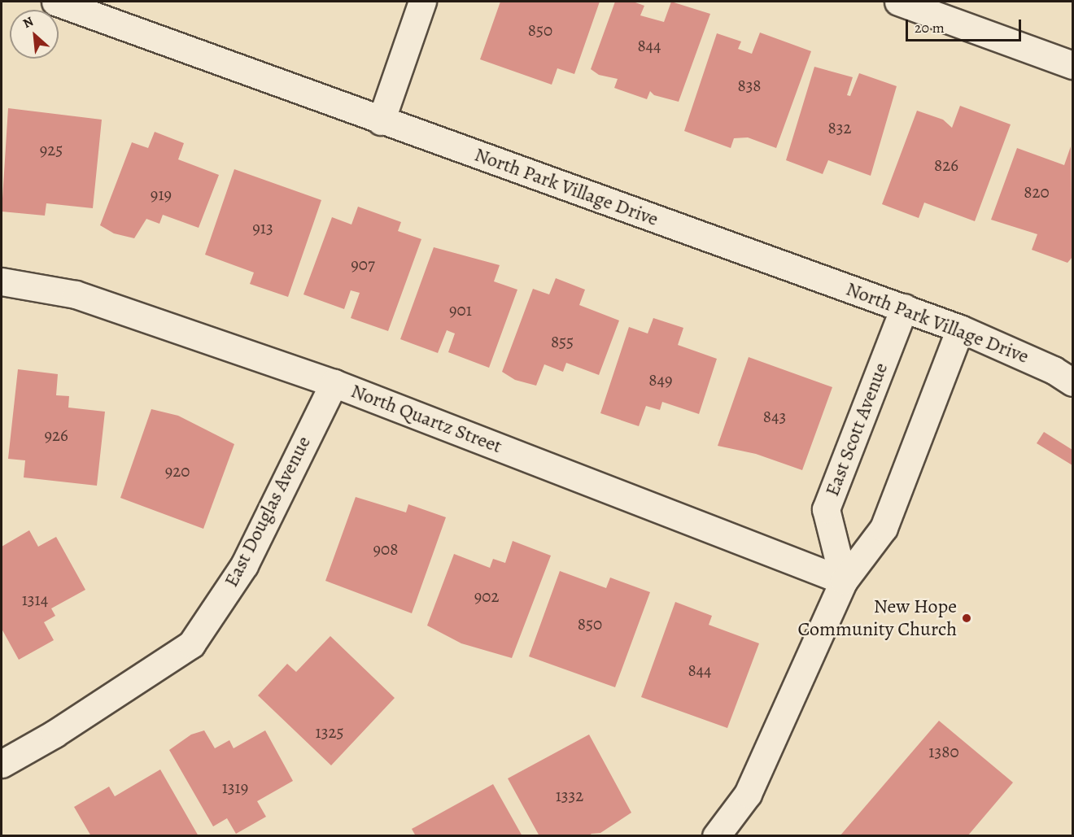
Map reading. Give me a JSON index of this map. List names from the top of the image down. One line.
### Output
{"streets":{"street":["North Park Village Drive","North Quartz Street","East Scott Avenue","East Douglas Avenue"]},"crossings":[["North Park Village Drive","East Scott Avenue"],["North Quartz Street","East Scott Avenue"],["North Quartz Street","East Douglas Avenue"]],"places":["New Hope Community Church"],"house_numbers":["850","844","838","832","925","826","820","919","913","907","901","855","849","843","926","920","908","902","1314","850","844","1325","1380","1319","1332"],"scale_bar":"20 m","north":"top left"}
